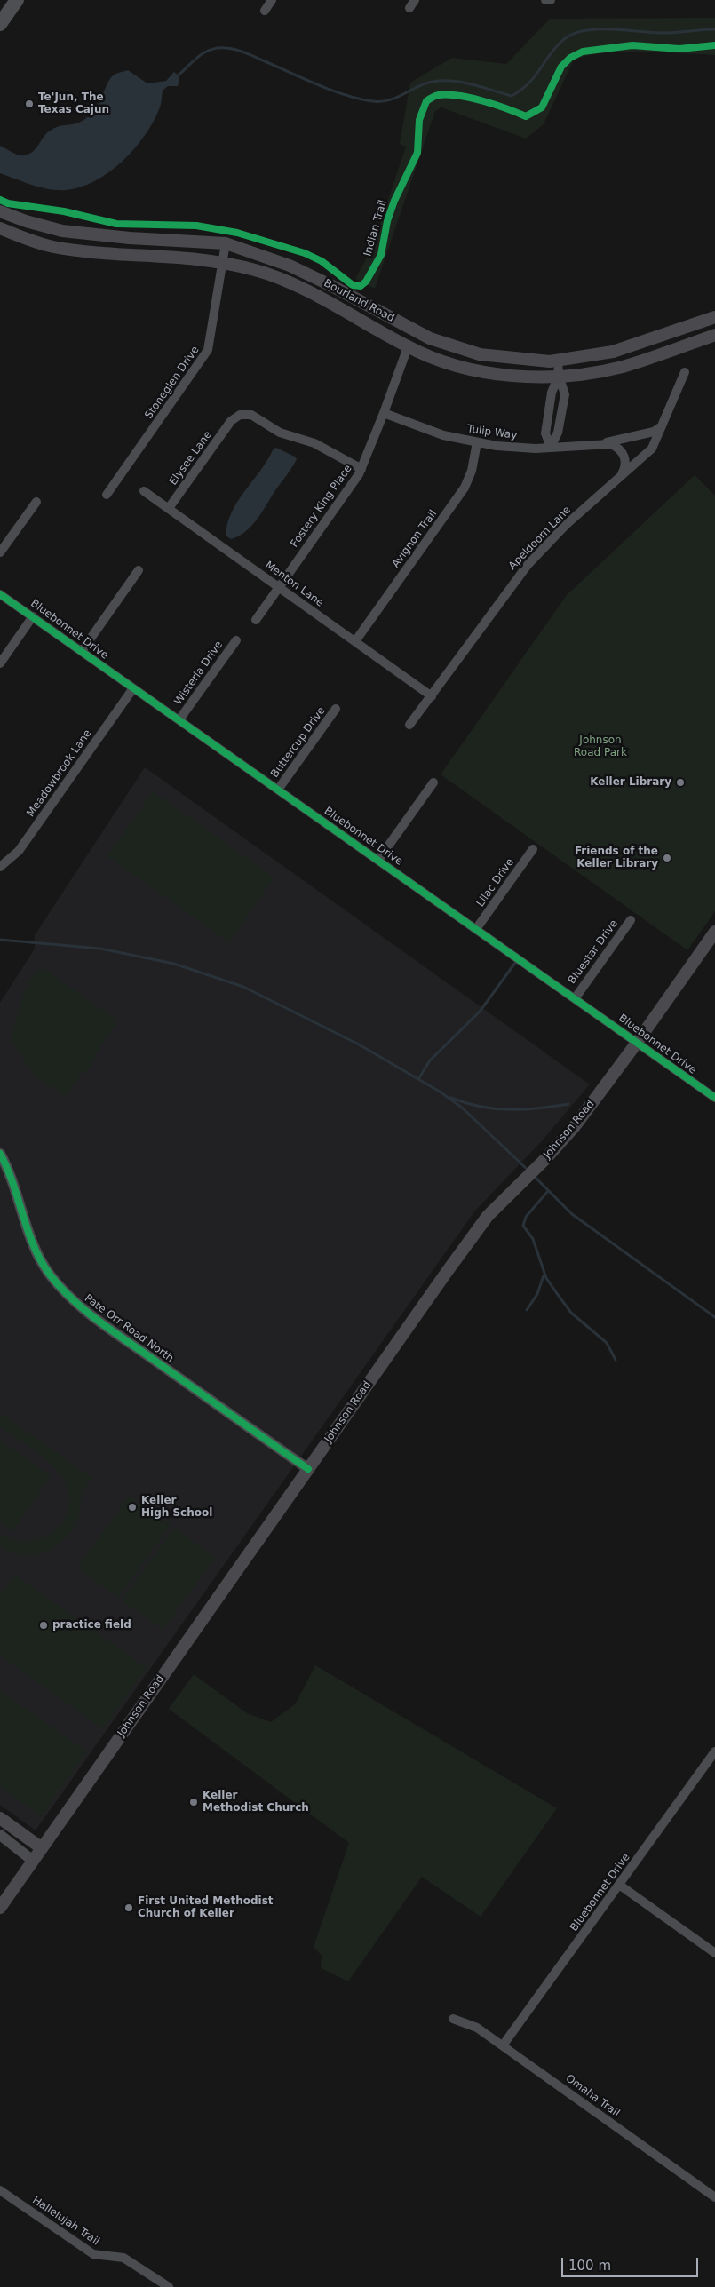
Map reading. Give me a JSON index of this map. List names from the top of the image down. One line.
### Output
{"streets":{"main road":["Bourland Road","Johnson Road"],"street":["Stoneglen Drive","Tulip Way","Elysee Lane","Fostery King Place","Apeldoorn Lane","Avignon Trail","Menton Lane","Bluebonnet Drive","Wisteria Drive","Buttercup Drive","Meadowbrook Lane","Lilac Drive","Bluestar Drive","Pate Orr Road North","Omaha Trail","Hallelujah Trail"],"cycle path":["Indian Trail"]},"crossings":[["Bourland Road","Stoneglen Drive"],["Bourland Road","Fostery King Place"],["Tulip Way","Fostery King Place"],["Tulip Way","Apeldoorn Lane"],["Tulip Way","Avignon Trail"],["Elysee Lane","Fostery King Place"],["Elysee Lane","Menton Lane"],["Fostery King Place","Menton Lane"],["Apeldoorn Lane","Menton Lane"],["Avignon Trail","Menton Lane"],["Bluebonnet Drive","Wisteria Drive"],["Bluebonnet Drive","Buttercup Drive"],["Bluebonnet Drive","Meadowbrook Lane"],["Bluebonnet Drive","Lilac Drive"],["Bluebonnet Drive","Bluestar Drive"],["Bluebonnet Drive","Johnson Road"],["Bluebonnet Drive","Omaha Trail"],["Johnson Road","Pate Orr Road North"]],"parks":["Johnson Road Park"],"places":["Te'Jun, The Texas Cajun","Keller Library","Friends of the Keller Library","Keller High School","practice field","Keller Methodist Church","First United Methodist Church of Keller"],"scale_bar":"100 m"}
